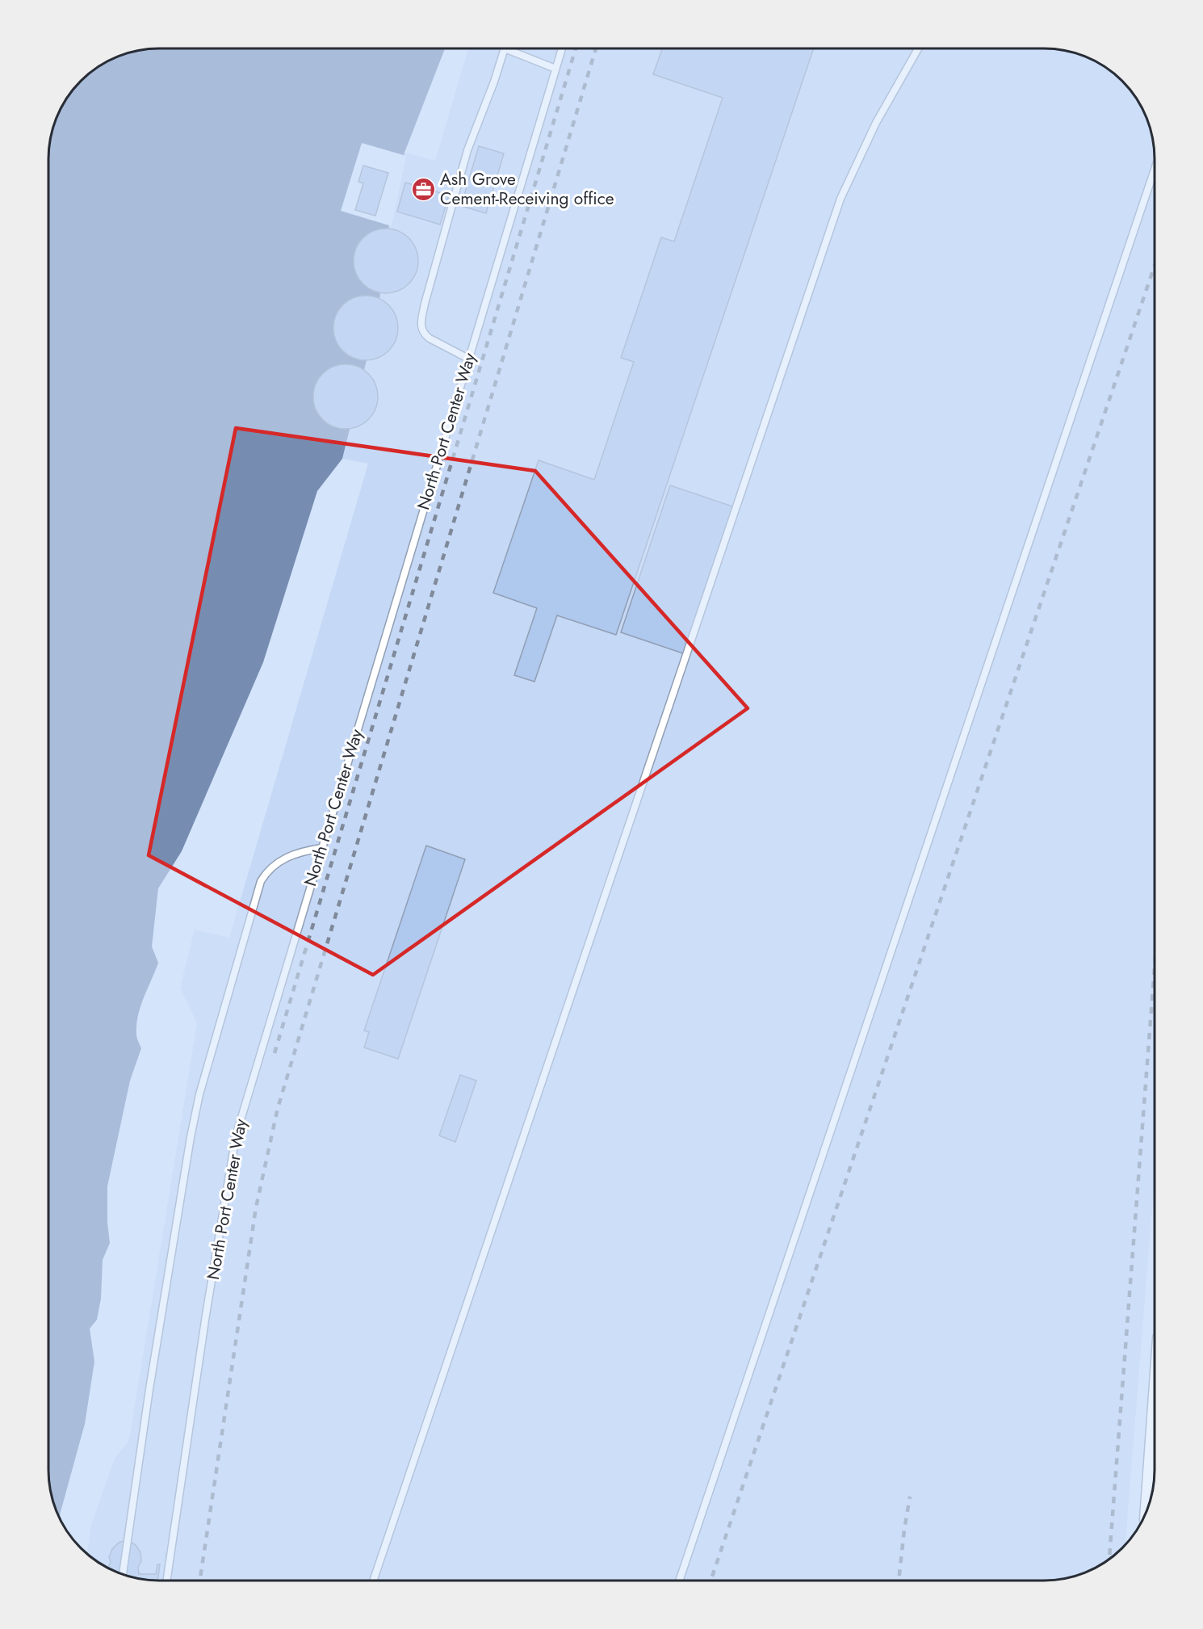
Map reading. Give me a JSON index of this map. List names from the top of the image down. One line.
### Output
{"streets":{"lane":["North Port Center Way"]},"places":{"office":["Ash Grove Cement-Receiving office"]}}
